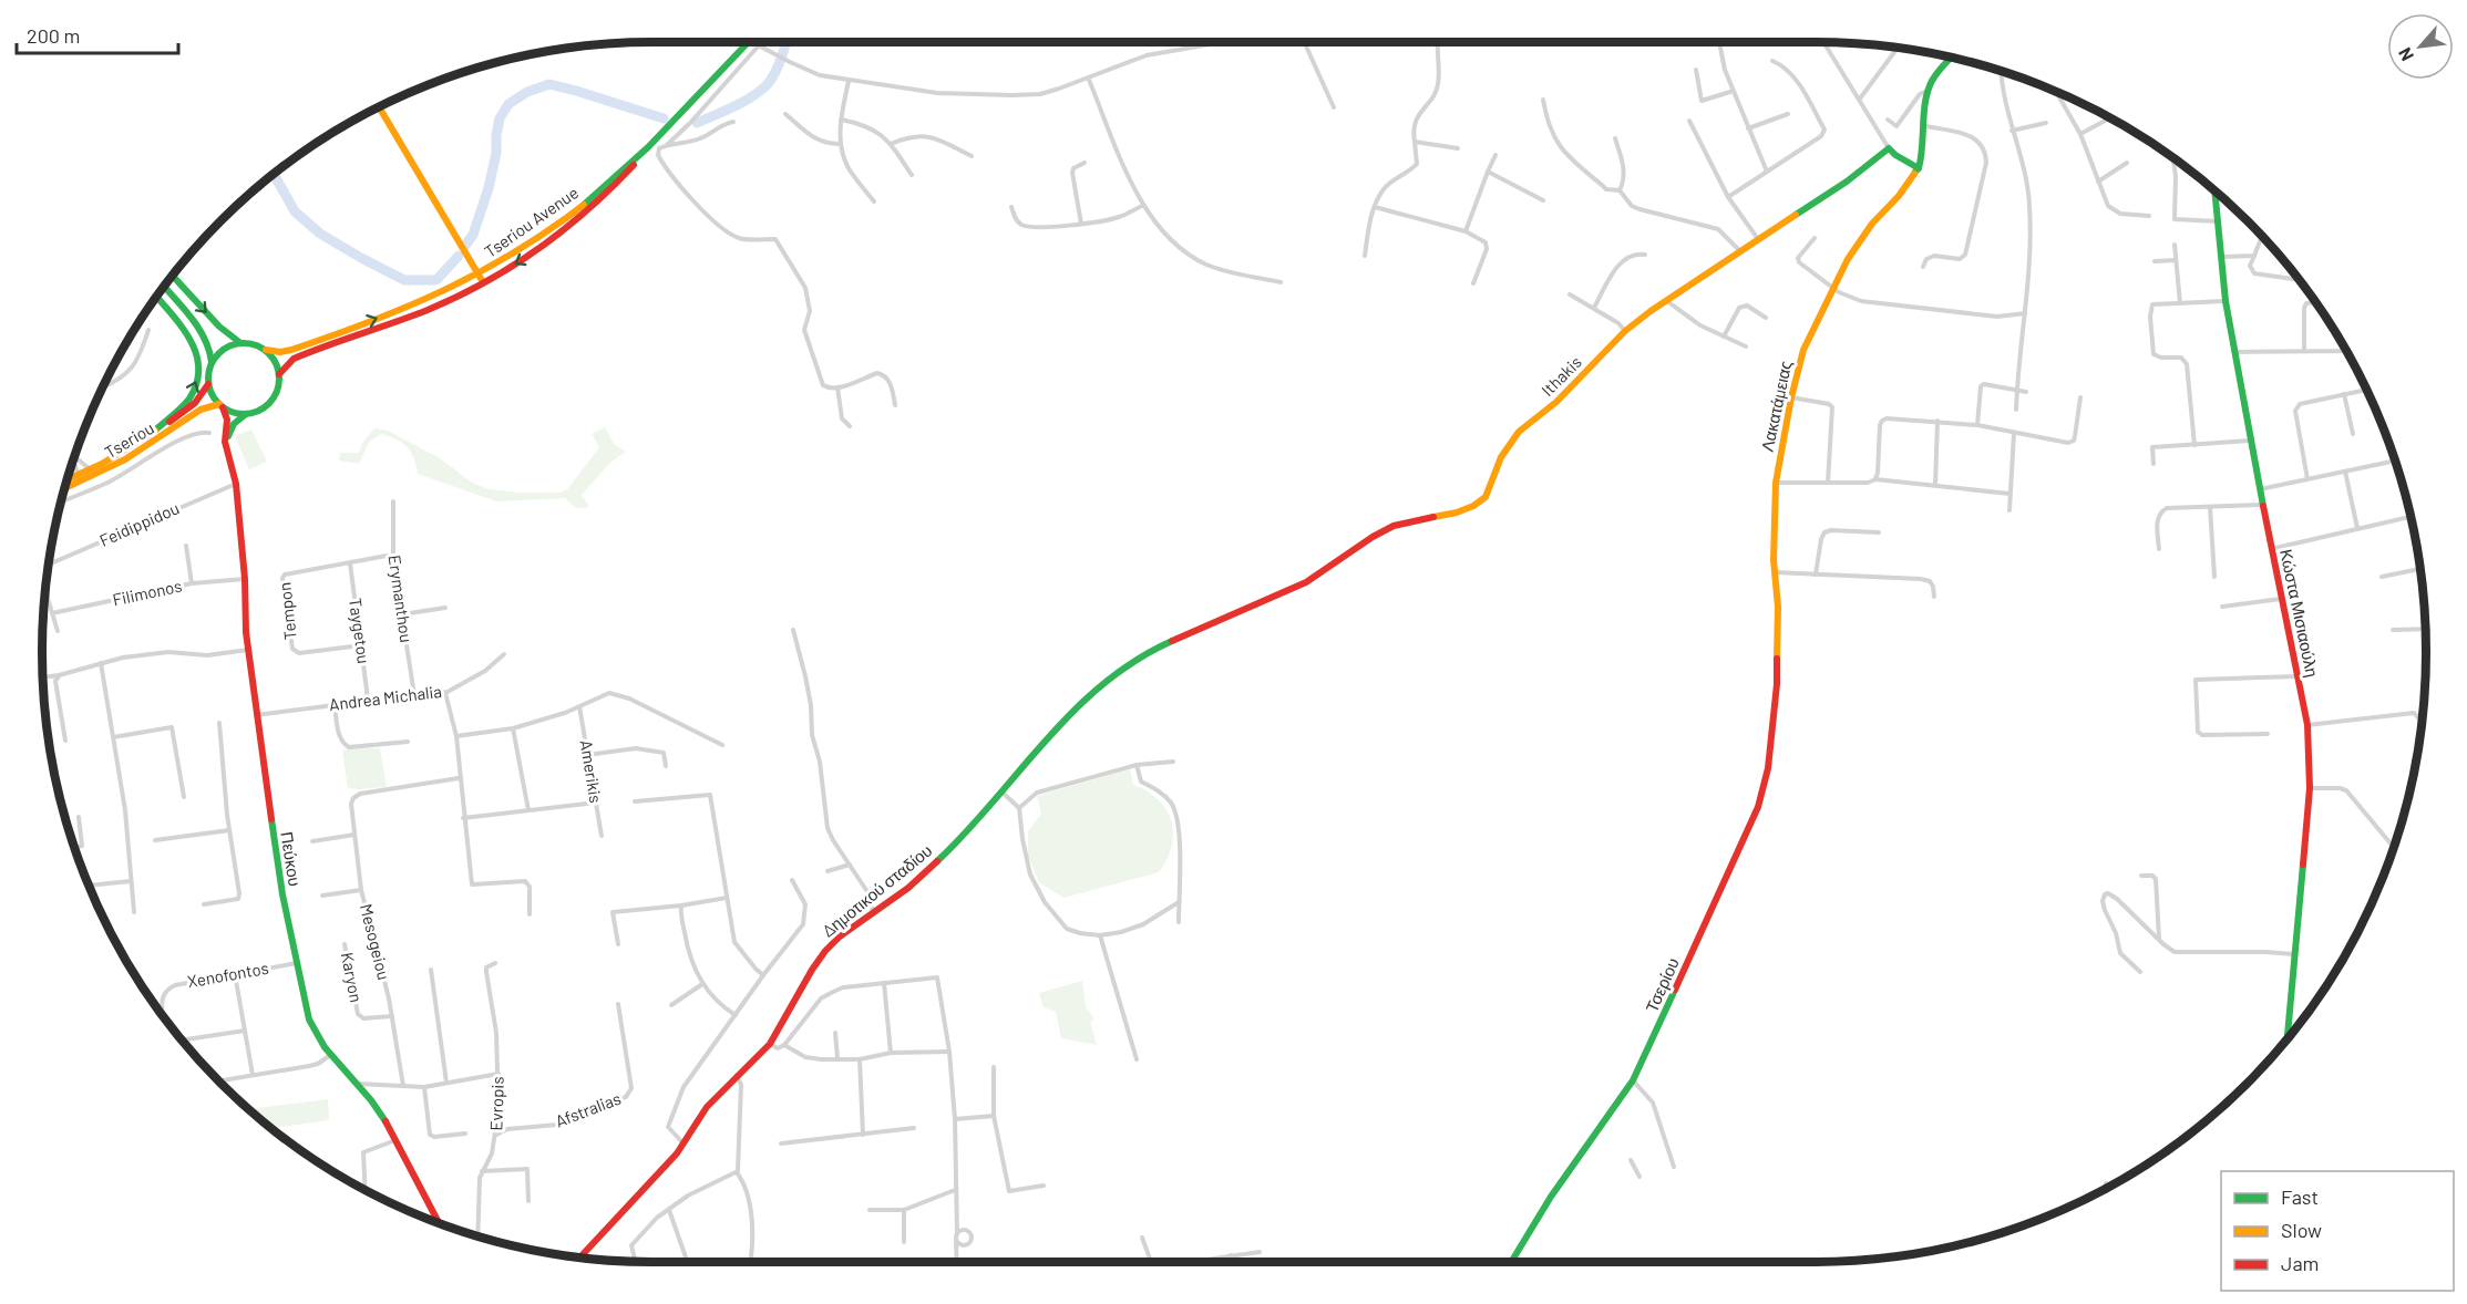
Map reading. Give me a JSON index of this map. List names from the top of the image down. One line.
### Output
{"streets":{"main road":["Tseriou Avenue","Ithakis","Λακατάμειας","Tseriou","Κώστα Μισιαούλη","Πεύκου","Δημοτικού σταδίου","Τσερίου"],"street":["Feidippidou","Filimonos","Erymanthou","Tempon","Taygetou","Andrea Michalia","Amerikis","Mesogeiou","Xenofontos","Karyon","Evropis","Afstralias"]},"crossings":[["Tseriou Avenue","Tseriou"],["Tseriou Avenue","Πεύκου"],["Ithakis","Δημοτικού σταδίου"],["Λακατάμειας","Τσερίου"],["Tseriou","Πεύκου"],["Feidippidou","Πεύκου"],["Filimonos","Πεύκου"],["Erymanthou","Tempon"],["Erymanthou","Andrea Michalia"],["Tempon","Taygetou"],["Taygetou","Andrea Michalia"],["Andrea Michalia","Πεύκου"],["Πεύκου","Xenofontos"],["Mesogeiou","Karyon"],["Evropis","Afstralias"]],"legend":["Fast","Slow","Jam"],"scale_bar":"200 m","north":"bottom left"}
